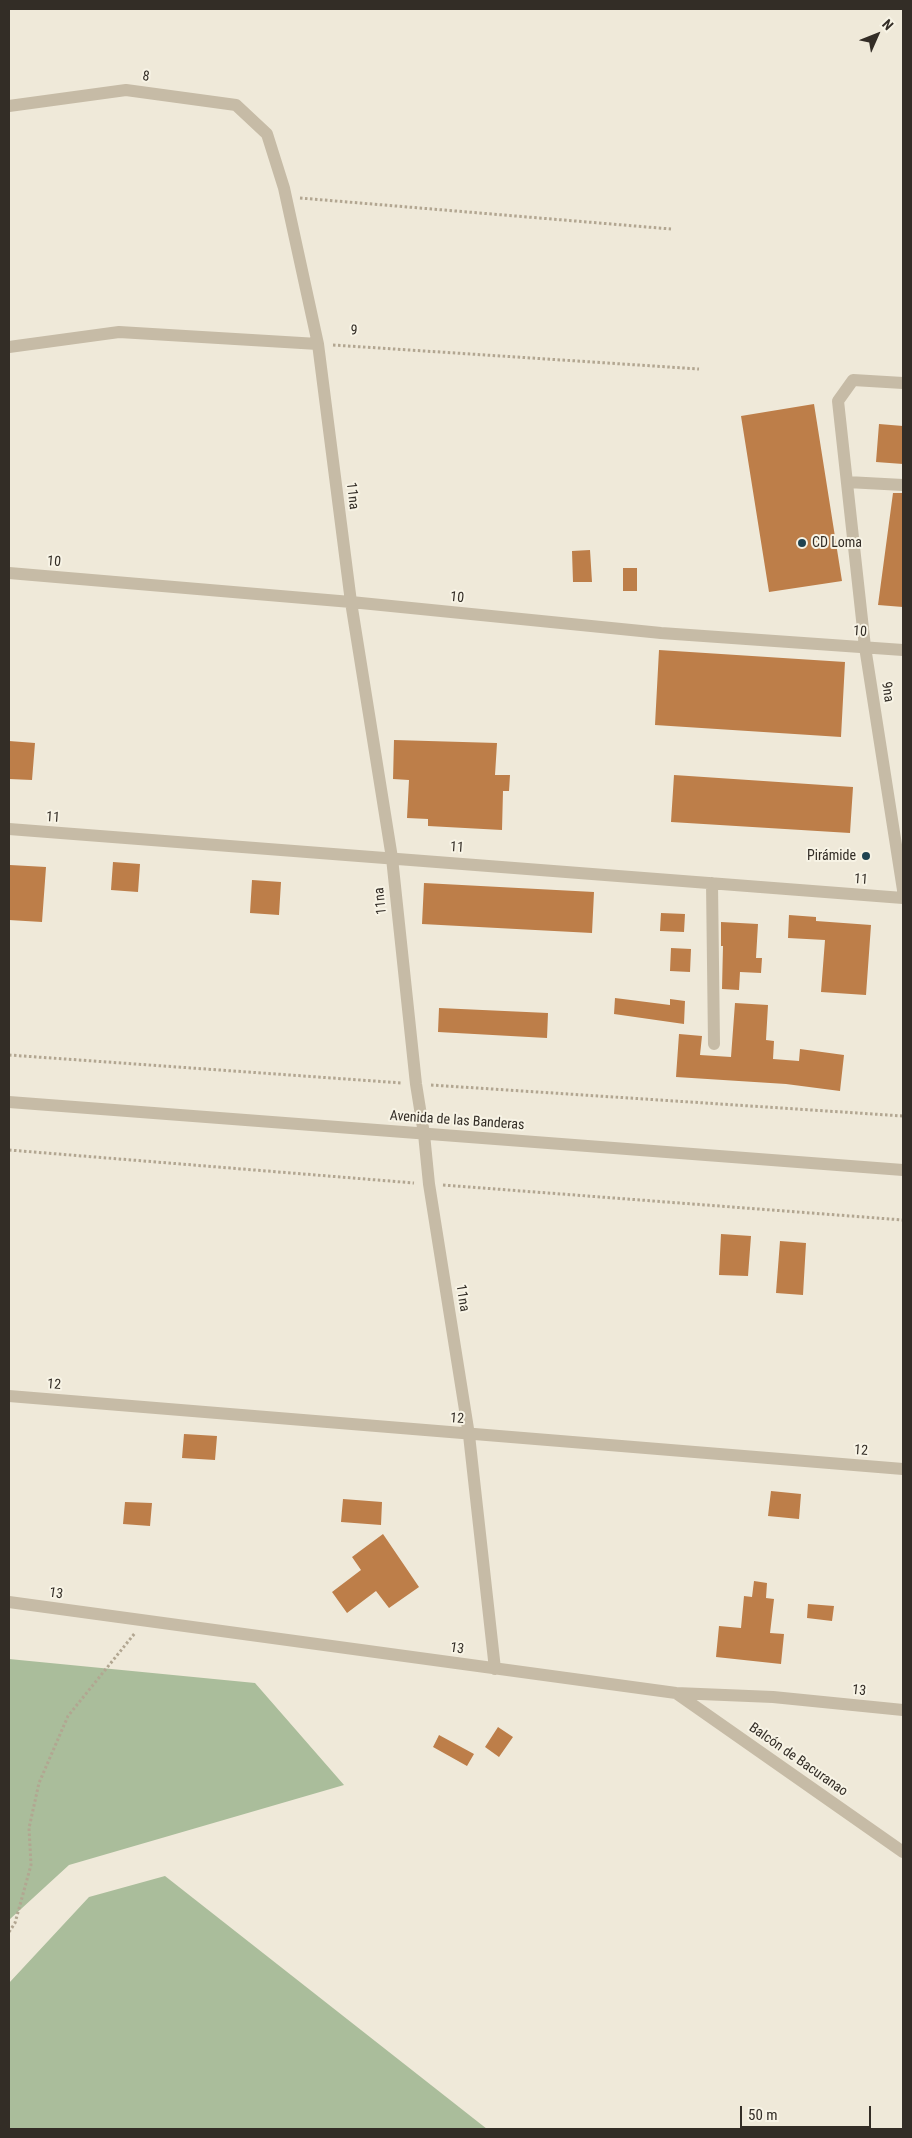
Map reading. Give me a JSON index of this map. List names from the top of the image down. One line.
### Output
{"streets":{"street":["8","11na","10","9na","11","Avenida de las Banderas","12","13","Balcón de Bacuranao"],"path":["9"]},"crossings":[["8","11na"],["9","11na"],["11na","10"],["11na","11"],["11na","Avenida de las Banderas"],["11na","12"],["11na","13"],["10","9na"],["13","Balcón de Bacuranao"]],"places":["CD Loma","Pirámide"],"scale_bar":"50 m","north":"top right"}
